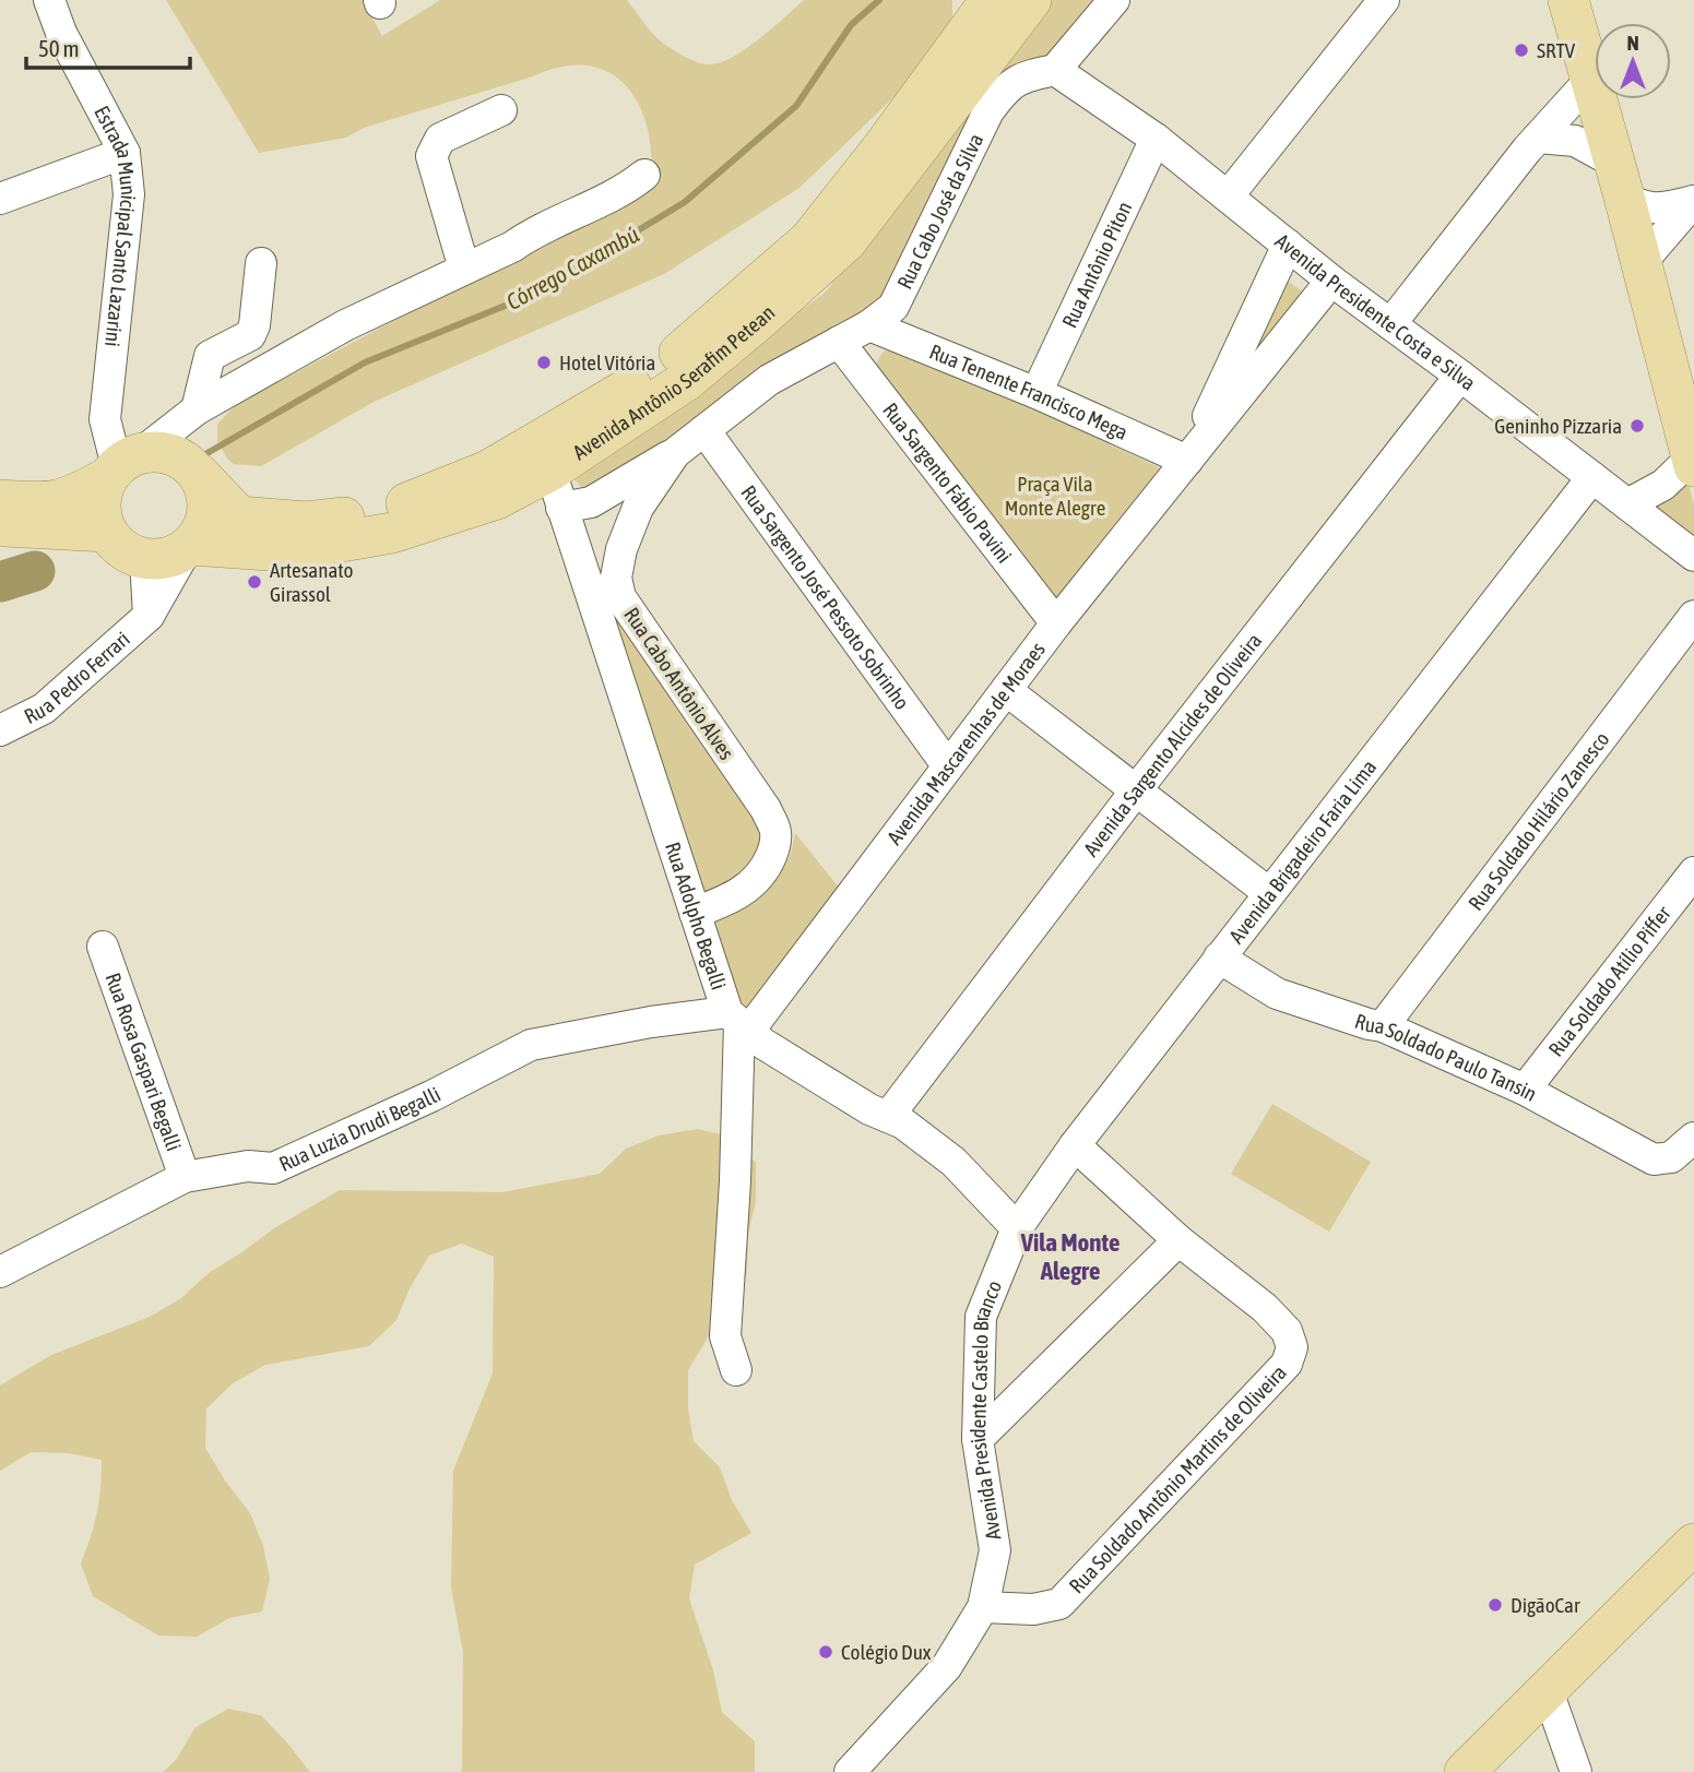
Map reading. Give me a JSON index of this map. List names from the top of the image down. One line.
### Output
{"streets":{"main road":["Avenida Antônio Serafim Petean"],"street":["Rua Cabo José da Silva","Estrada Municipal Santo Lazarini","Rua Antônio Piton","Avenida Presidente Costa e Silva","Rua Tenente Francisco Mega","Rua Sargento Fábio Pavini","Rua Sargento José Pessoto Sobrinho","Rua Pedro Ferrari","Rua Cabo Antônio Alves","Avenida Mascarenhas de Moraes","Avenida Sargento Alcides de Oliveira","Rua Soldado Hilário Zanesco","Avenida Brigadeiro Faria Lima","Rua Adolpho Begalli","Rua Soldado Atílio Piffer","Rua Soldado Paulo Tansin","Rua Rosa Gaspari Begalli","Rua Luzia Drudi Begalli","Avenida Presidente Castelo Branco","Rua Soldado Antônio Martins de Oliveira"]},"crossings":[["Rua Cabo José da Silva","Avenida Presidente Costa e Silva"],["Rua Cabo José da Silva","Rua Tenente Francisco Mega"],["Rua Cabo José da Silva","Rua Sargento Fábio Pavini"],["Rua Cabo José da Silva","Rua Sargento José Pessoto Sobrinho"],["Estrada Municipal Santo Lazarini","Avenida Antônio Serafim Petean"],["Estrada Municipal Santo Lazarini","Rua Pedro Ferrari"],["Rua Antônio Piton","Avenida Presidente Costa e Silva"],["Rua Antônio Piton","Rua Tenente Francisco Mega"],["Avenida Presidente Costa e Silva","Avenida Mascarenhas de Moraes"],["Avenida Presidente Costa e Silva","Avenida Sargento Alcides de Oliveira"],["Avenida Presidente Costa e Silva","Avenida Brigadeiro Faria Lima"],["Avenida Antônio Serafim Petean","Rua Pedro Ferrari"],["Avenida Antônio Serafim Petean","Rua Adolpho Begalli"],["Rua Tenente Francisco Mega","Avenida Mascarenhas de Moraes"],["Rua Sargento Fábio Pavini","Avenida Mascarenhas de Moraes"],["Rua Sargento José Pessoto Sobrinho","Avenida Mascarenhas de Moraes"],["Rua Cabo Antônio Alves","Rua Adolpho Begalli"],["Avenida Mascarenhas de Moraes","Rua Adolpho Begalli"],["Avenida Mascarenhas de Moraes","Rua Luzia Drudi Begalli"],["Rua Soldado Hilário Zanesco","Rua Soldado Paulo Tansin"],["Avenida Brigadeiro Faria Lima","Rua Soldado Paulo Tansin"],["Avenida Brigadeiro Faria Lima","Avenida Presidente Castelo Branco"],["Avenida Brigadeiro Faria Lima","Rua Soldado Antônio Martins de Oliveira"],["Rua Adolpho Begalli","Rua Luzia Drudi Begalli"],["Rua Soldado Atílio Piffer","Rua Soldado Paulo Tansin"],["Rua Rosa Gaspari Begalli","Rua Luzia Drudi Begalli"],["Avenida Presidente Castelo Branco","Rua Soldado Antônio Martins de Oliveira"]],"districts":["Vila Monte Alegre"],"water":["Córrego Caxambú"],"parks":["Praça Vila Monte Alegre"],"places":["SRTV","Hotel Vitória","Geninho Pizzaria","Artesanato Girassol","DigãoCar","Colégio Dux"],"scale_bar":"50 m","north":"top"}
